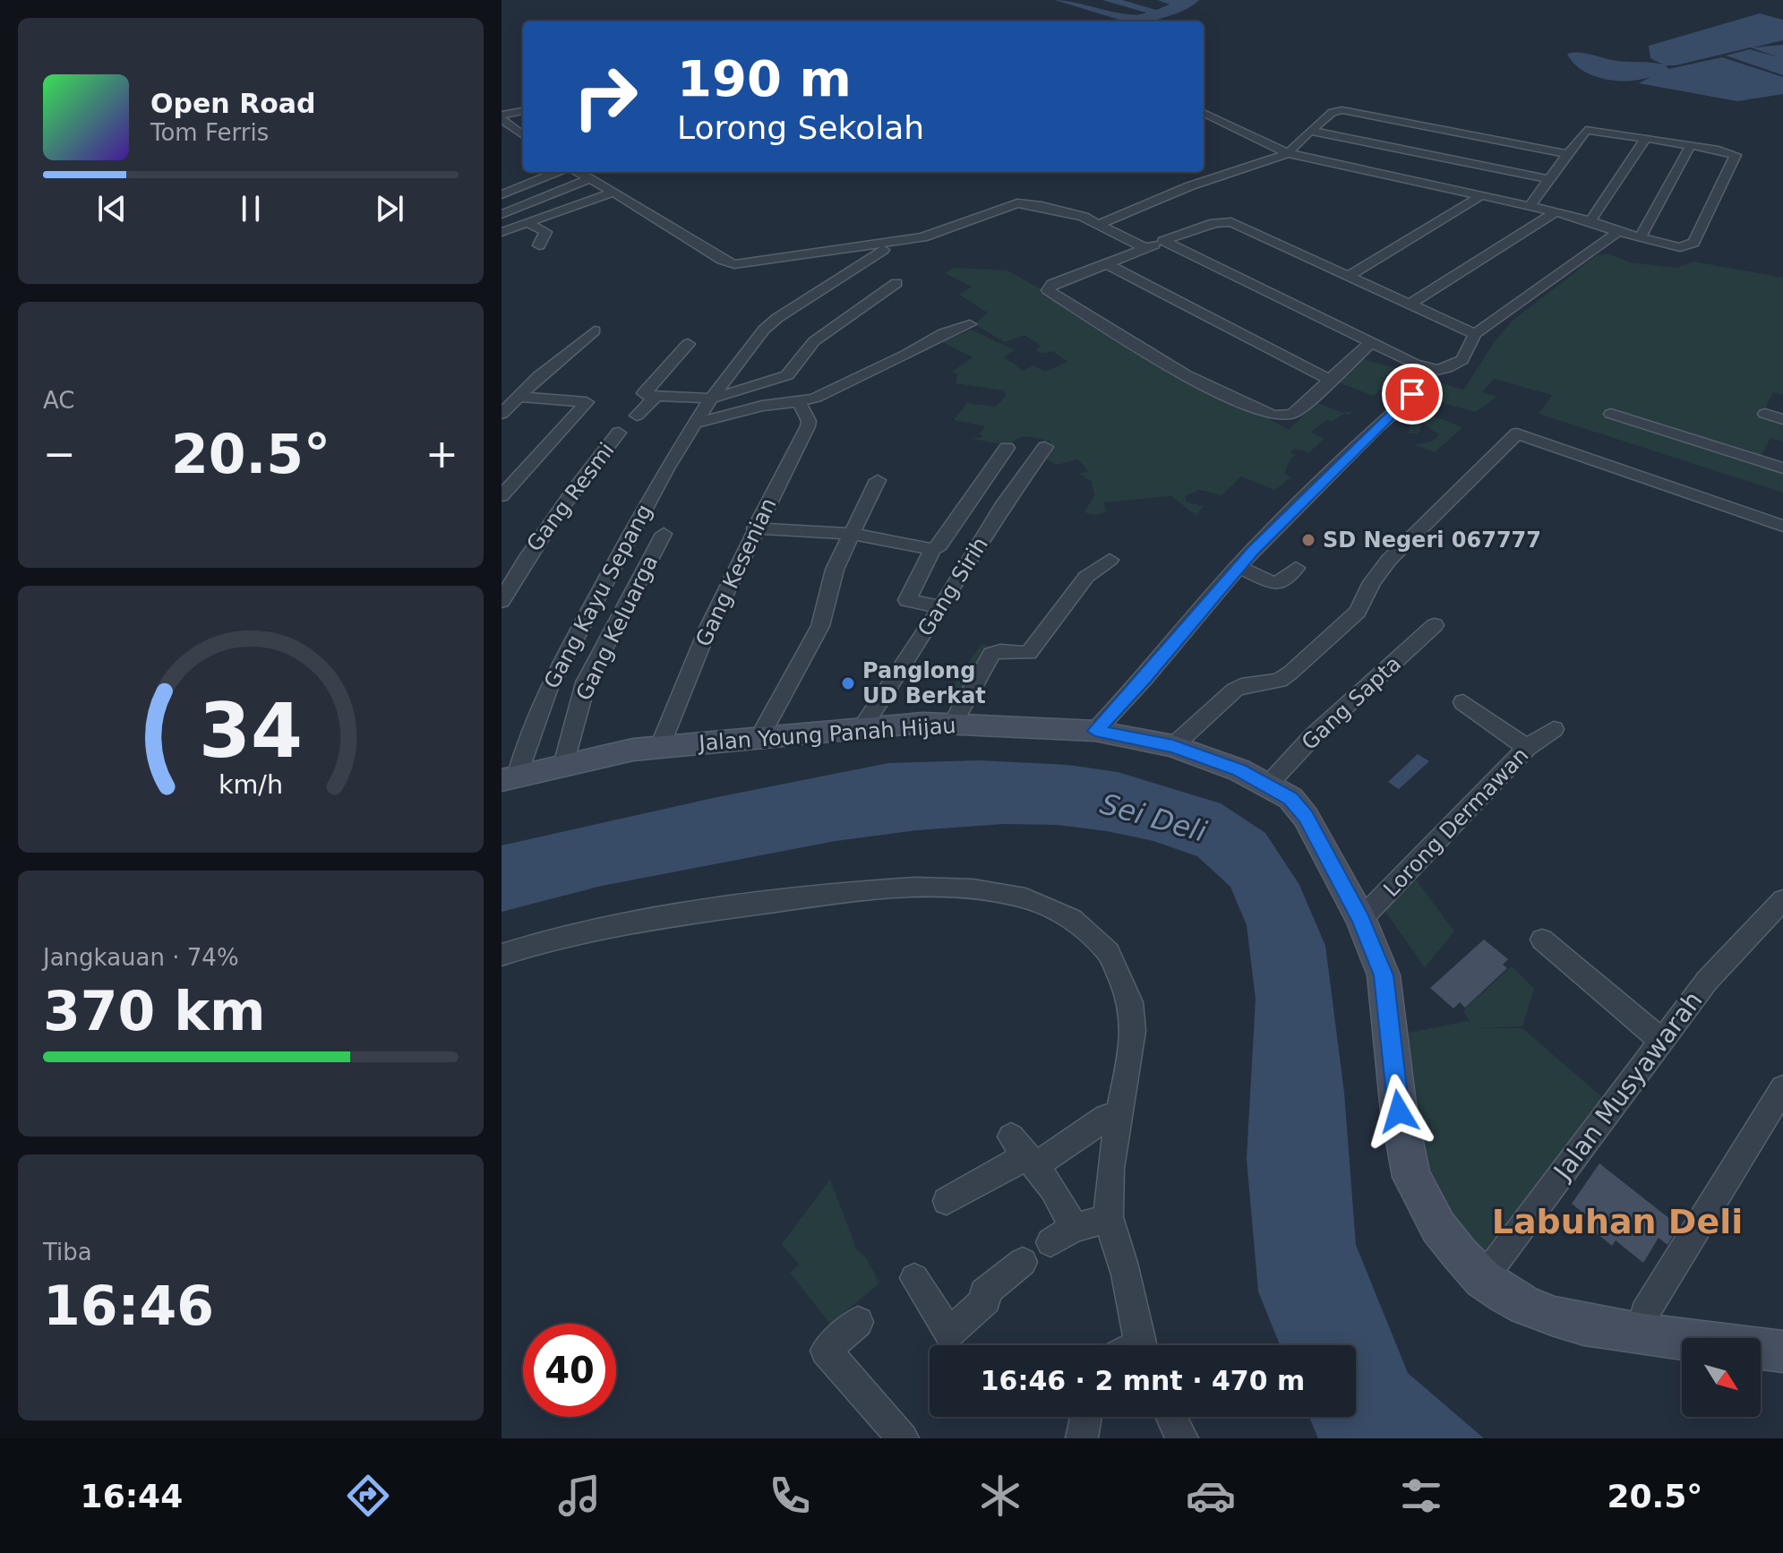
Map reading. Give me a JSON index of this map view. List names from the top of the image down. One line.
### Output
{"streets":{"street":["Gang Resmi","Gang Kesenian","Gang Sirih","Gang Kayu Sepang","Gang Keluarga","Gang Sapta","Jalan Young Panah Hijau","Lorong Dermawan","Jalan Musyawarah"]},"crossings":[["Gang Kesenian","Jalan Young Panah Hijau"],["Gang Sirih","Jalan Young Panah Hijau"],["Gang Kayu Sepang","Jalan Young Panah Hijau"],["Gang Keluarga","Jalan Young Panah Hijau"],["Gang Sapta","Jalan Young Panah Hijau"],["Jalan Young Panah Hijau","Lorong Dermawan"],["Jalan Young Panah Hijau","Jalan Musyawarah"]],"districts":["Labuhan Deli"],"water":["Sei Deli"],"places":["SD Negeri 067777","Panglong UD Berkat"],"north":"bottom right","page":{"turn":["190 m","Lorong Sekolah"],"song":["Open Road","Tom Ferris"],"tile":["AC",["Jangkauan · 74%","370 km"],["Tiba","16:46"]],"heat":["−","20.5°","+"],"limit":"40","trip":"16:46 · 2 mnt · 470 m","tabs":["16:44","20.5°"],"gauge":["34","km/h"]}}
